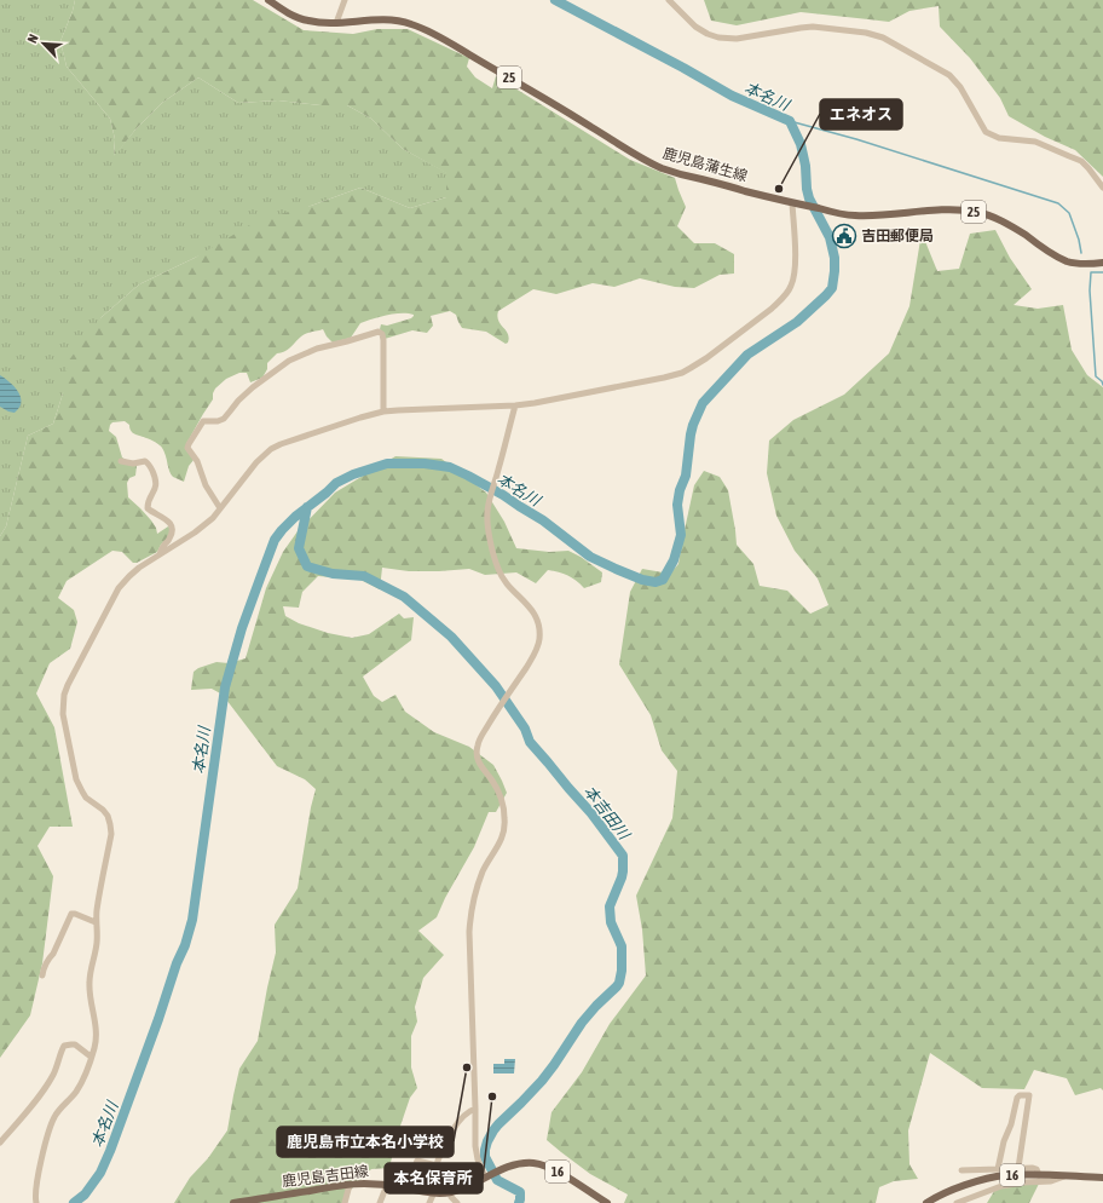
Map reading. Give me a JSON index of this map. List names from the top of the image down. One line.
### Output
{"streets":{"main road":["25","鹿児島蒲生線","16","鹿児島吉田線"]},"water":["本名川","本吉田川"],"places":{"other":["エネオス","鹿児島市立本名小学校","本名保育所"],"public building":["吉田郵便局"]},"north":"top left"}
